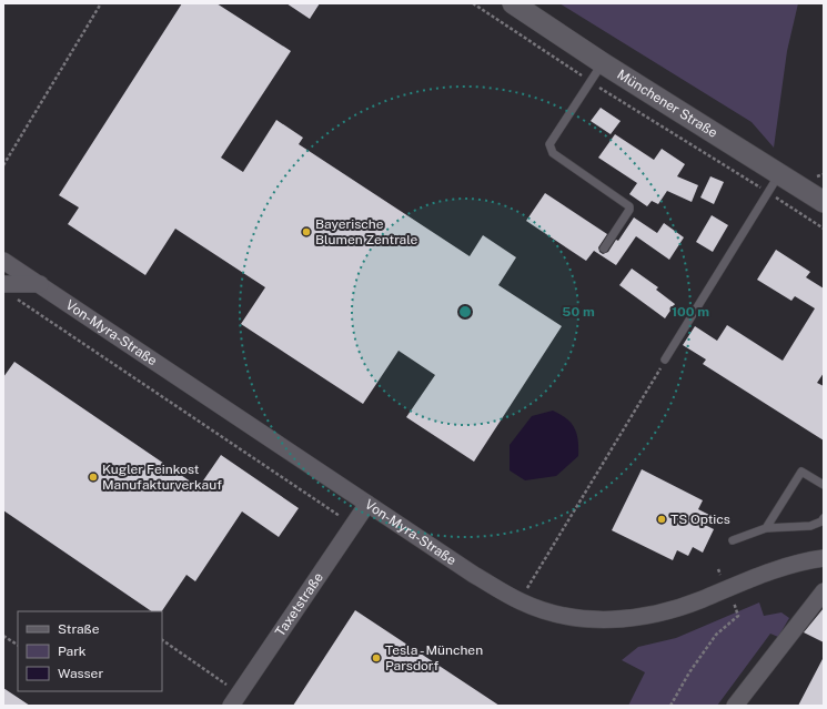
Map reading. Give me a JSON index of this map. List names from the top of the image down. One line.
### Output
{"streets":{"street":["Münchener Straße","Von-Myra-Straße","Taxetstraße"]},"crossings":[["Von-Myra-Straße","Taxetstraße"]],"places":["Bayerische Blumen Zentrale","Kugler Feinkost Manufakturverkauf","TS Optics","Tesla - München Parsdorf"],"legend":["Straße","Park","Wasser"],"rings":["50 m","100 m"]}
